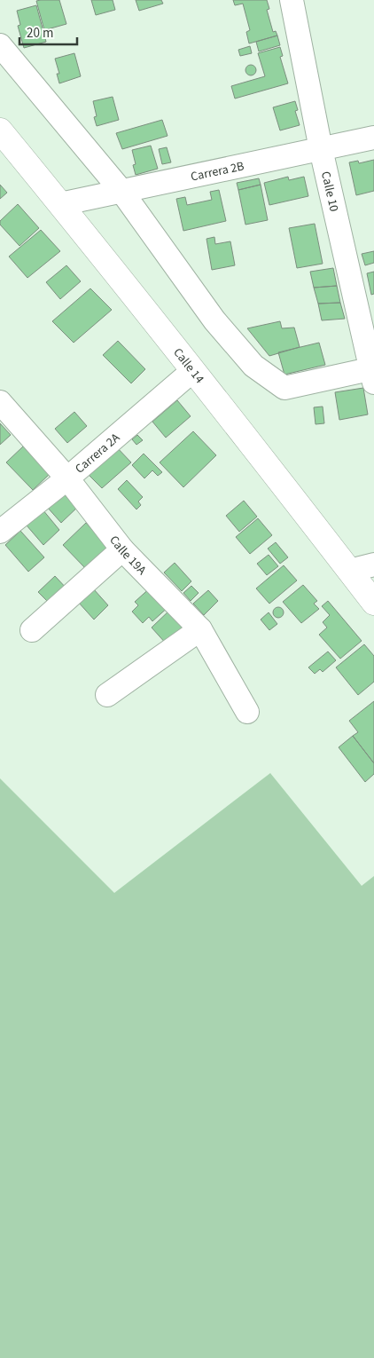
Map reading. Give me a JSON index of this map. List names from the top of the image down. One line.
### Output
{"streets":{"highway":["Calle 14"],"street":["Carrera 2B","Calle 10","Carrera 2A","Calle 19A"]},"crossings":[["Carrera 2B","Calle 10"],["Carrera 2B","Calle 14"],["Calle 14","Carrera 2A"],["Carrera 2A","Calle 19A"]],"scale_bar":"20 m"}
